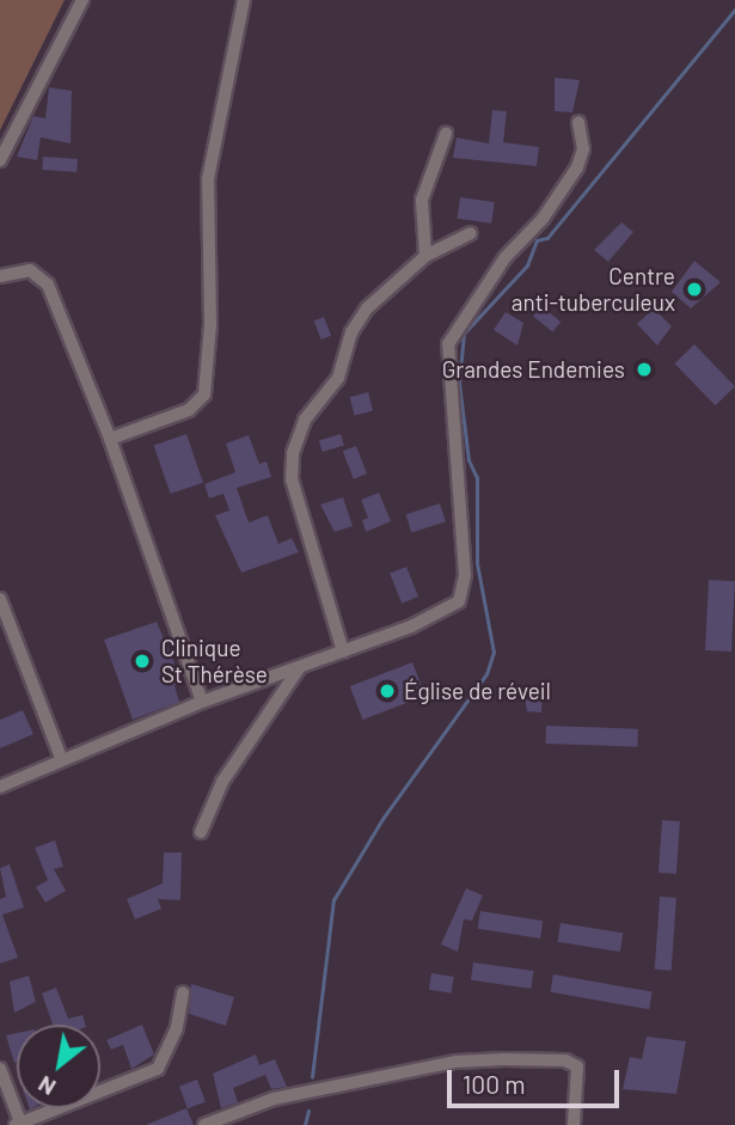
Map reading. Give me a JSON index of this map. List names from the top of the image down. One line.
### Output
{"places":["Centre anti-tuberculeux","Grandes Endemies","Clinique St Thérèse","Église de réveil"],"scale_bar":"100 m","north":"bottom left"}
